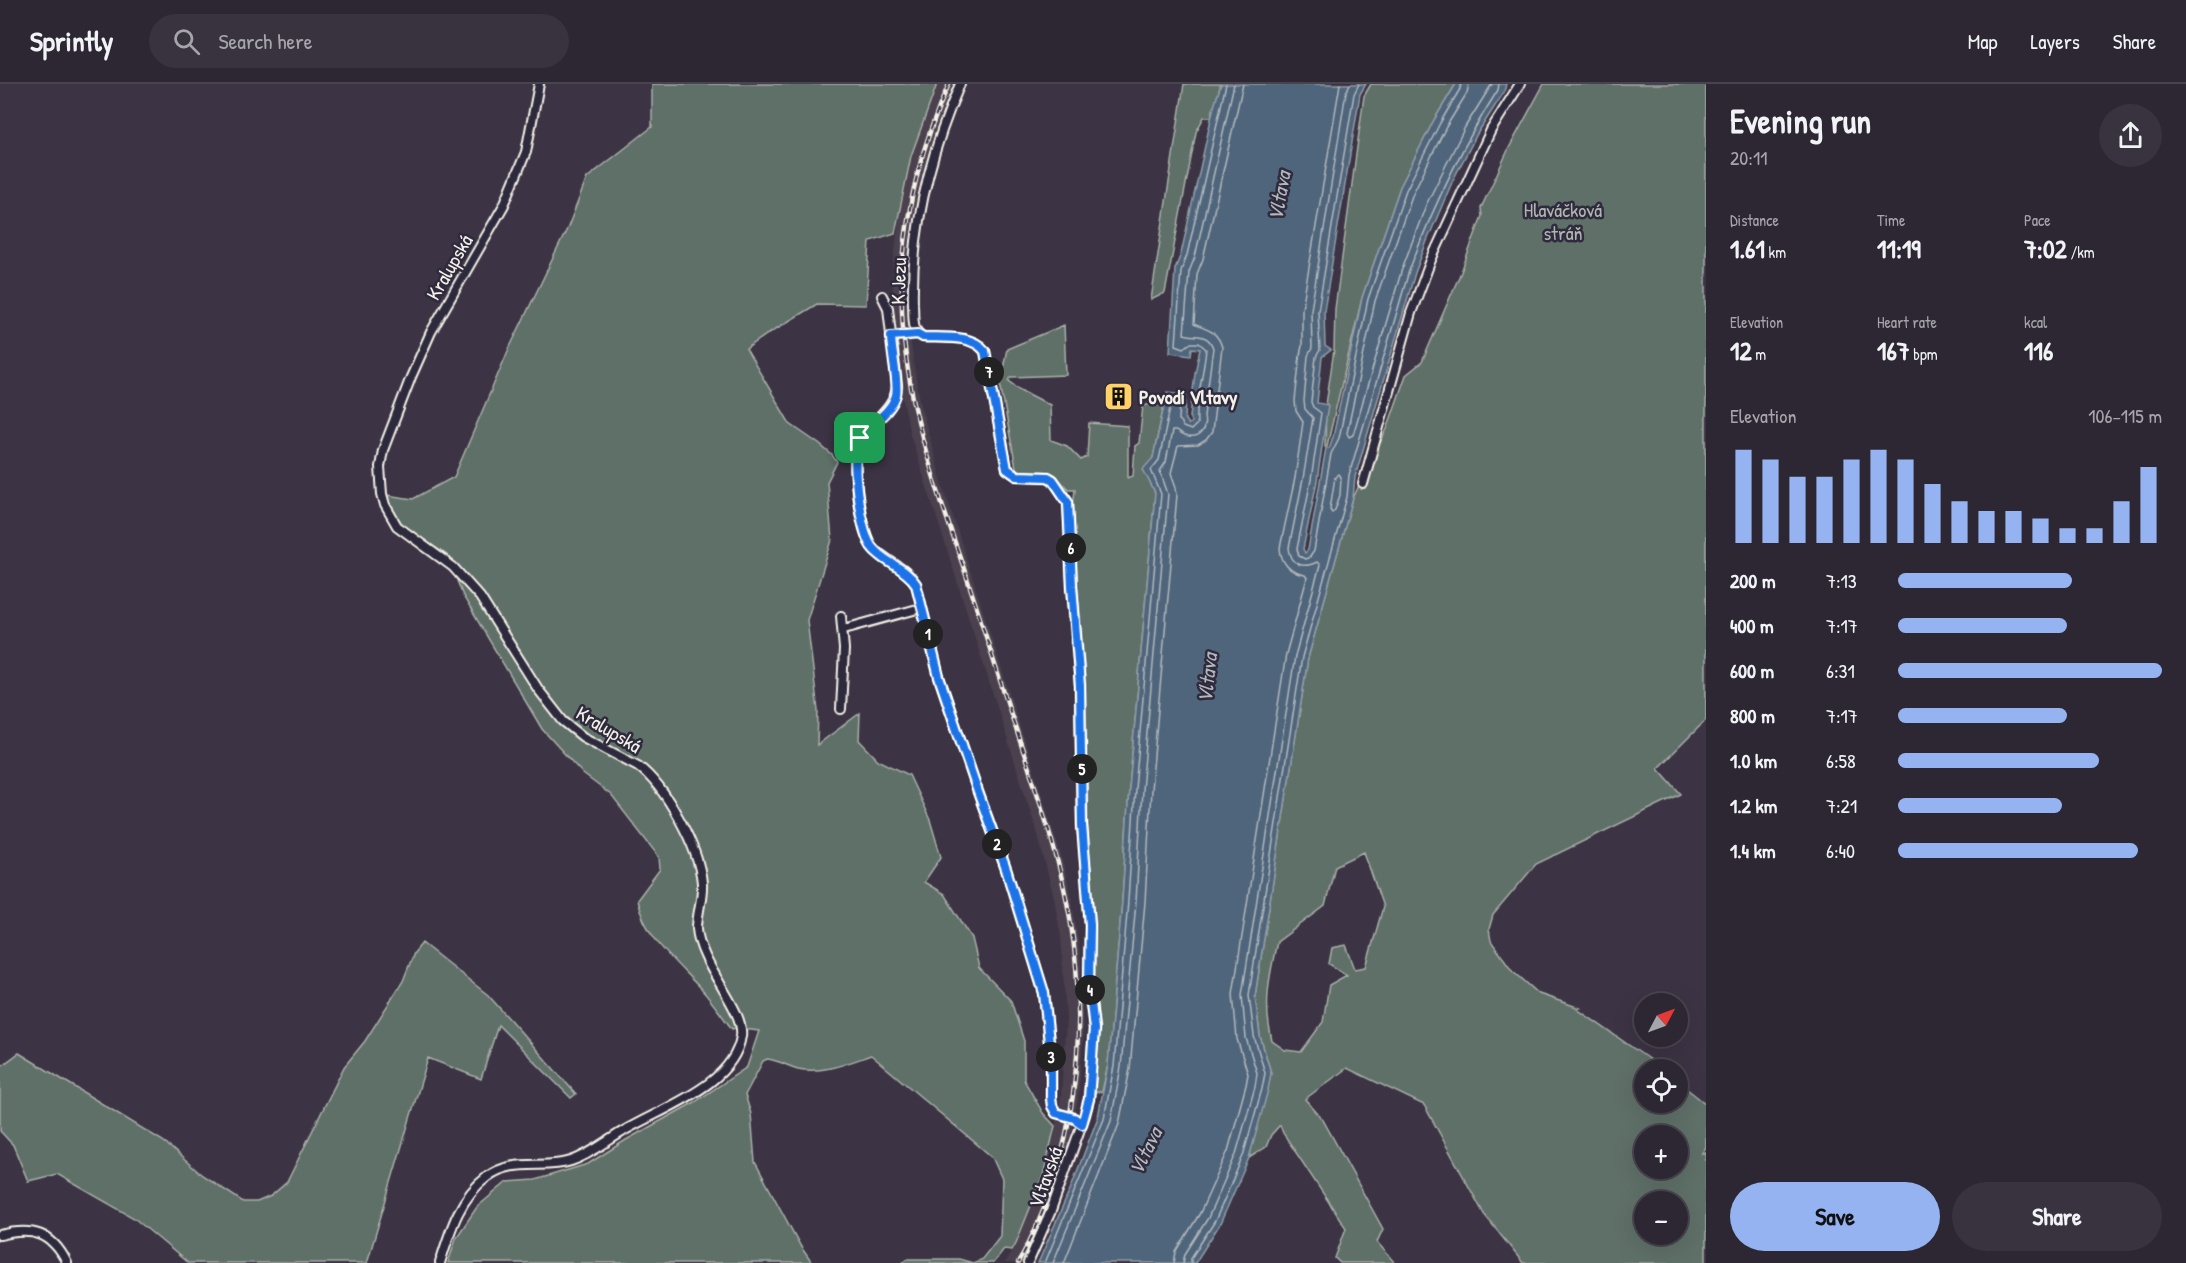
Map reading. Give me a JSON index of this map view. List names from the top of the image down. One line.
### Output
{"streets":{"street":["Kralupská","K Jezu","Vltavská"]},"crossings":[["K Jezu","Vltavská"]],"water":["Vltava"],"parks":["Hlaváčková stráň"],"places":{"building":["Povodí Vltavy"]},"north":"top right","page":{"header":"Sprintly","search":"Search here","nav":["Map","Layers","Share"],"heading":["Evening run","20:11"],"stats":[["Distance","1.61 km"],["Time","11:19"],["Pace","7:02 /km"],["Elevation","12 m"],["Heart rate","167 bpm"],["kcal","116"]],"pins":["7","6","1","5","2","4","3"],"chart":["Elevation","106–115 m"],"list":[{"name":"200 m","note":"7:13"},{"name":"400 m","note":"7:17"},{"name":"600 m","note":"6:31"},{"name":"800 m","note":"7:17"},{"name":"1.0 km","note":"6:58"},{"name":"1.2 km","note":"7:21"},{"name":"1.4 km","note":"6:40"}],"map_buttons":["+","−"],"buttons":["Save","Share"]}}
